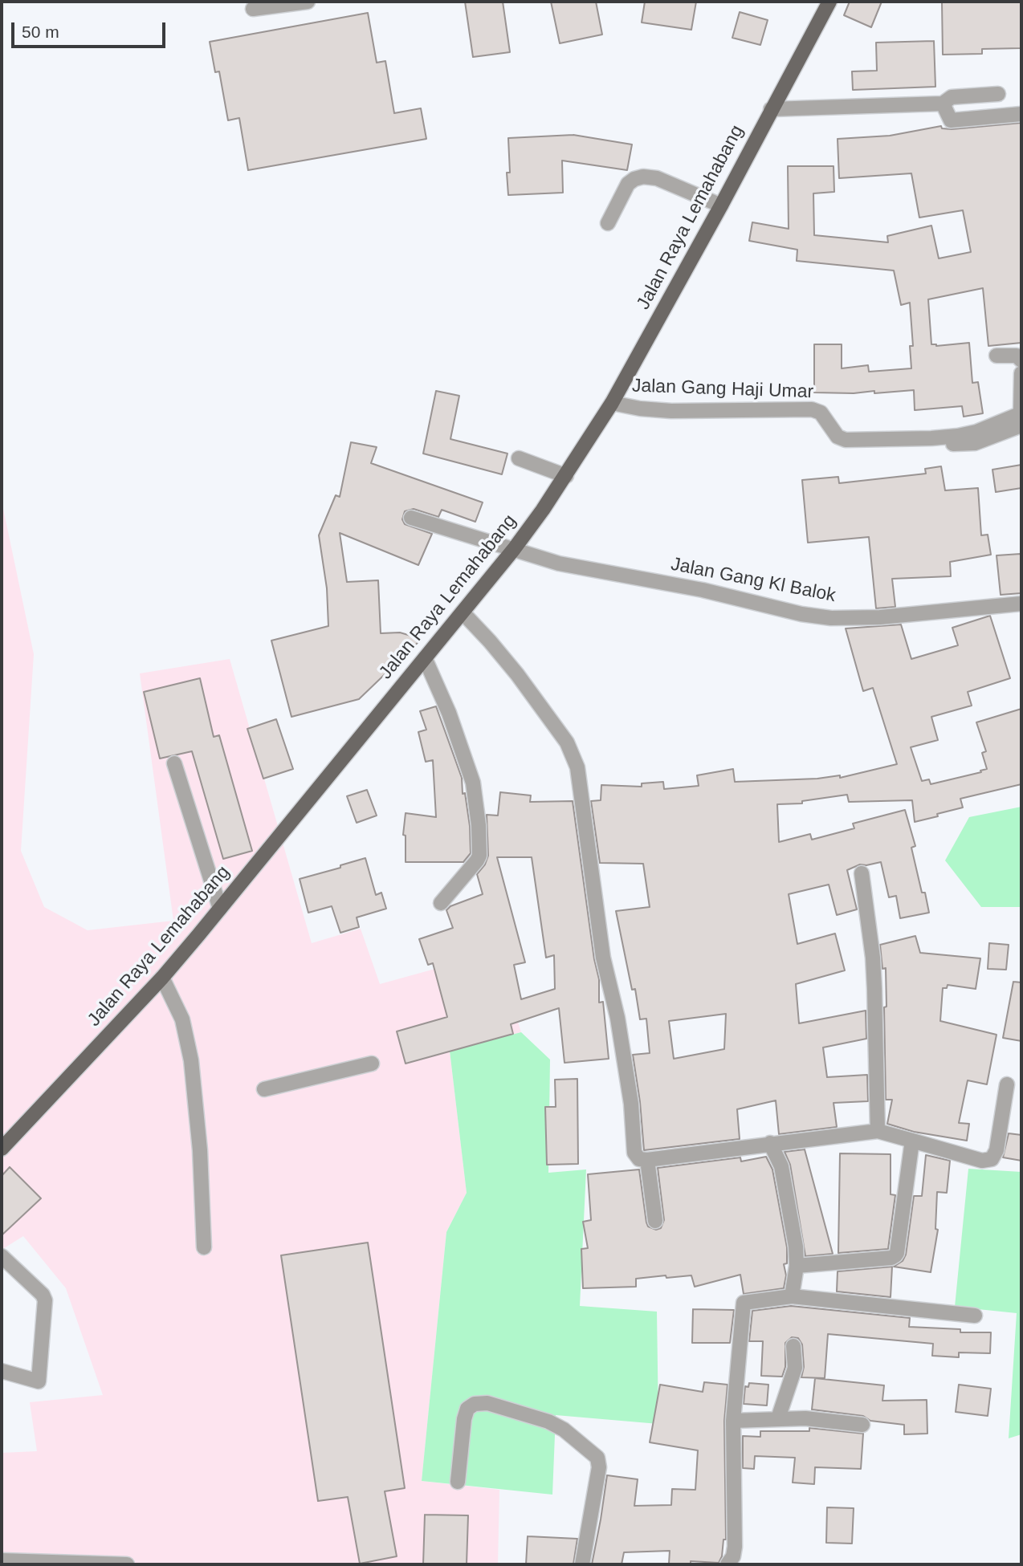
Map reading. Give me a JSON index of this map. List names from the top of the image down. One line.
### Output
{"streets":{"main road":["Jalan Raya Lemahabang"],"street":["Jalan Gang Haji Umar","Jalan Gang Kl Balok"]},"crossings":[["Jalan Raya Lemahabang","Jalan Gang Haji Umar"],["Jalan Raya Lemahabang","Jalan Gang Kl Balok"]],"scale_bar":"50 m"}
